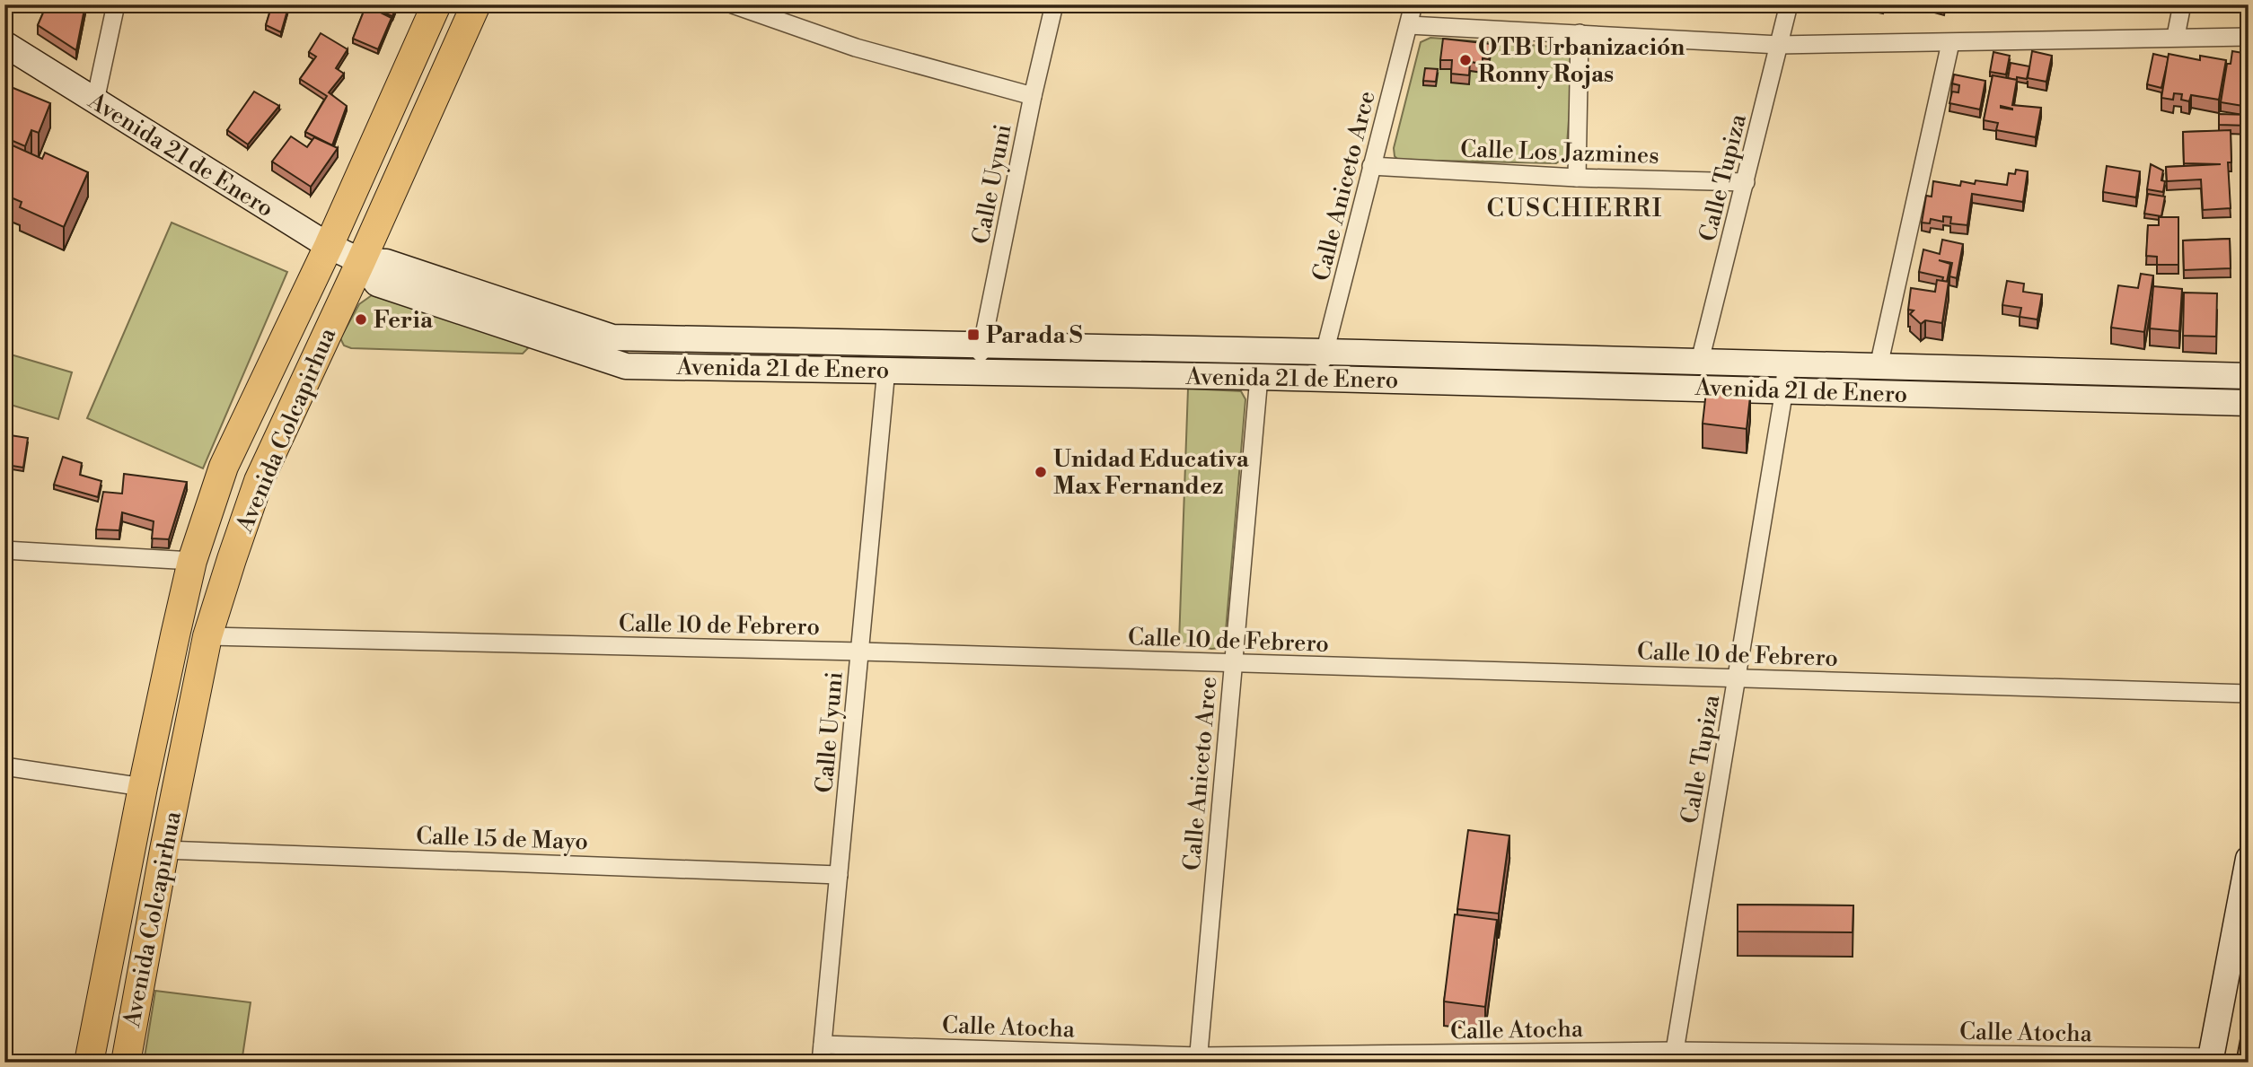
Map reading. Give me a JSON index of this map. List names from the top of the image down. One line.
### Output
{"streets":{"main road":["Avenida Colcapirhua"],"street":["Calle Los Jazmines","Avenida 21 de Enero","Calle Tupiza","Calle Uyuni","Calle Aniceto Arce","Calle 10 de Febrero","Calle 15 de Mayo","Calle Atocha"]},"crossings":[["Calle Los Jazmines","Calle Tupiza"],["Calle Los Jazmines","Calle Aniceto Arce"],["Avenida 21 de Enero","Calle Tupiza"],["Avenida 21 de Enero","Calle Uyuni"],["Avenida 21 de Enero","Calle Aniceto Arce"],["Avenida 21 de Enero","Avenida Colcapirhua"],["Calle Tupiza","Calle 10 de Febrero"],["Calle Tupiza","Calle Atocha"],["Calle Uyuni","Calle 10 de Febrero"],["Calle Uyuni","Calle 15 de Mayo"],["Calle Uyuni","Calle Atocha"],["Calle Aniceto Arce","Calle 10 de Febrero"],["Calle Aniceto Arce","Calle Atocha"],["Avenida Colcapirhua","Calle 10 de Febrero"],["Avenida Colcapirhua","Calle 15 de Mayo"]],"districts":["CUSCHIERRI"],"places":{"other":["OTB Urbanización Ronny Rojas","Feria","Unidad Educativa Max Fernandez"],"transit":["Parada S"]}}
